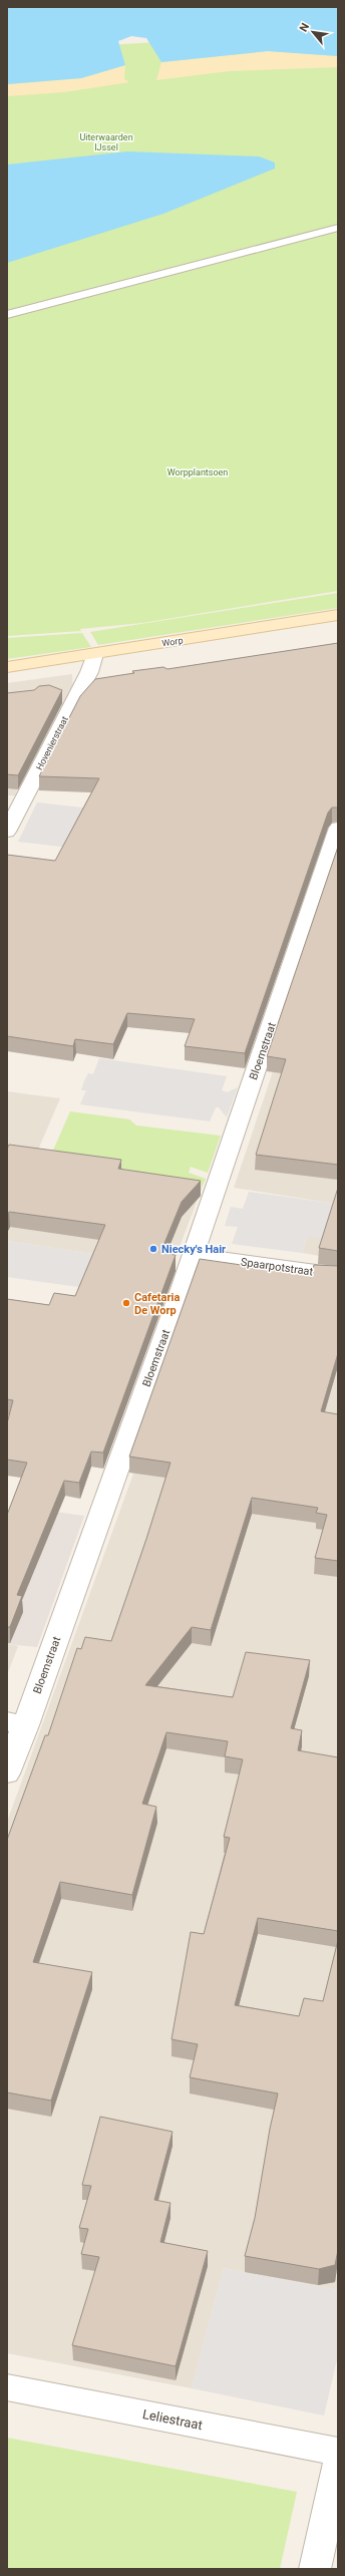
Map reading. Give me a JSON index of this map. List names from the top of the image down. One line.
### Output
{"streets":{"street":["Worp","Hovenierstraat","Bloemstraat","Spaarpotstraat","Leliestraat"]},"crossings":[["Worp","Hovenierstraat"],["Bloemstraat","Spaarpotstraat"]],"parks":["Uiterwaarden IJssel","Worpplantsoen"],"places":["Niecky's Hair","Cafetaria De Worp"],"north":"top left"}
